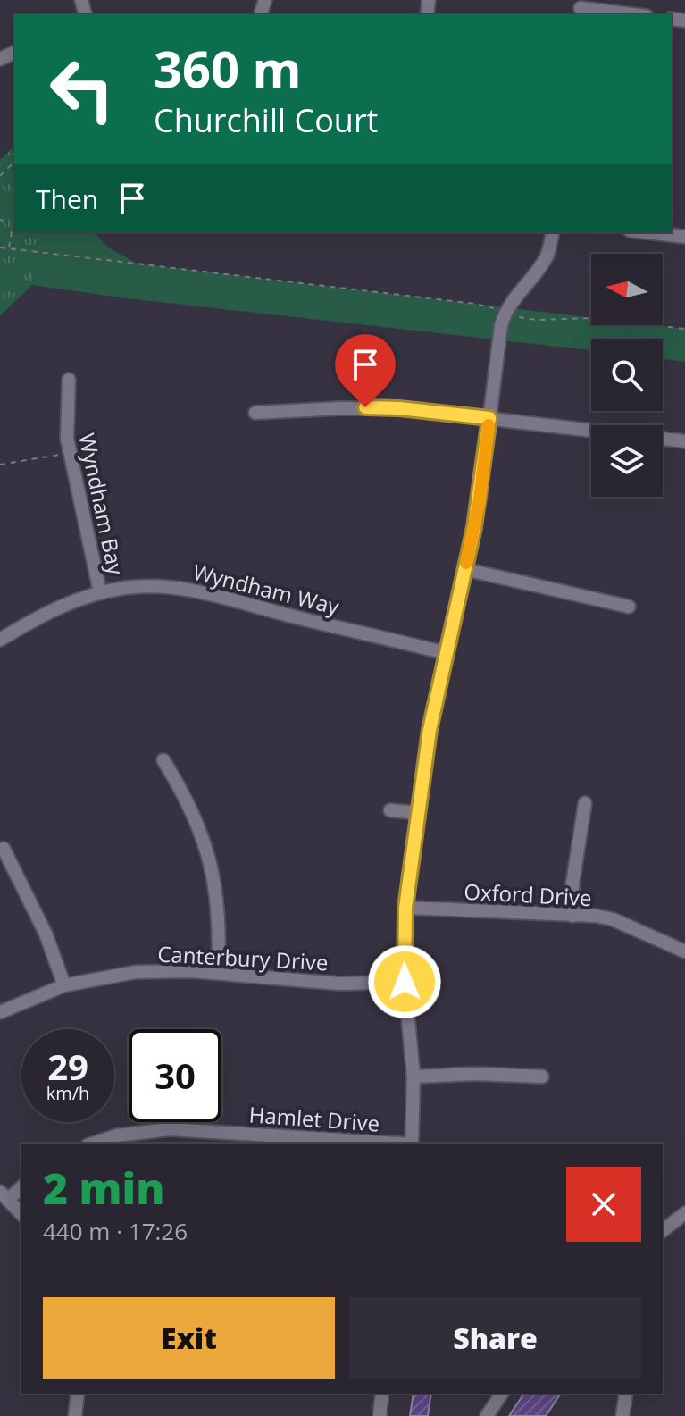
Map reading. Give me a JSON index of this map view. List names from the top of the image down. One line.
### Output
{"streets":{"street":["Wyndham Bay","Wyndham Way","Oxford Drive","Canterbury Drive","Hamlet Drive"]},"crossings":[["Wyndham Bay","Wyndham Way"]],"north":"left","page":{"turn":["360 m","Churchill Court"],"then":"Then","speed":"29 km/h","limit":"30","heading":["2 min","440 m · 17:26"],"buttons":["Exit","Share"]}}
